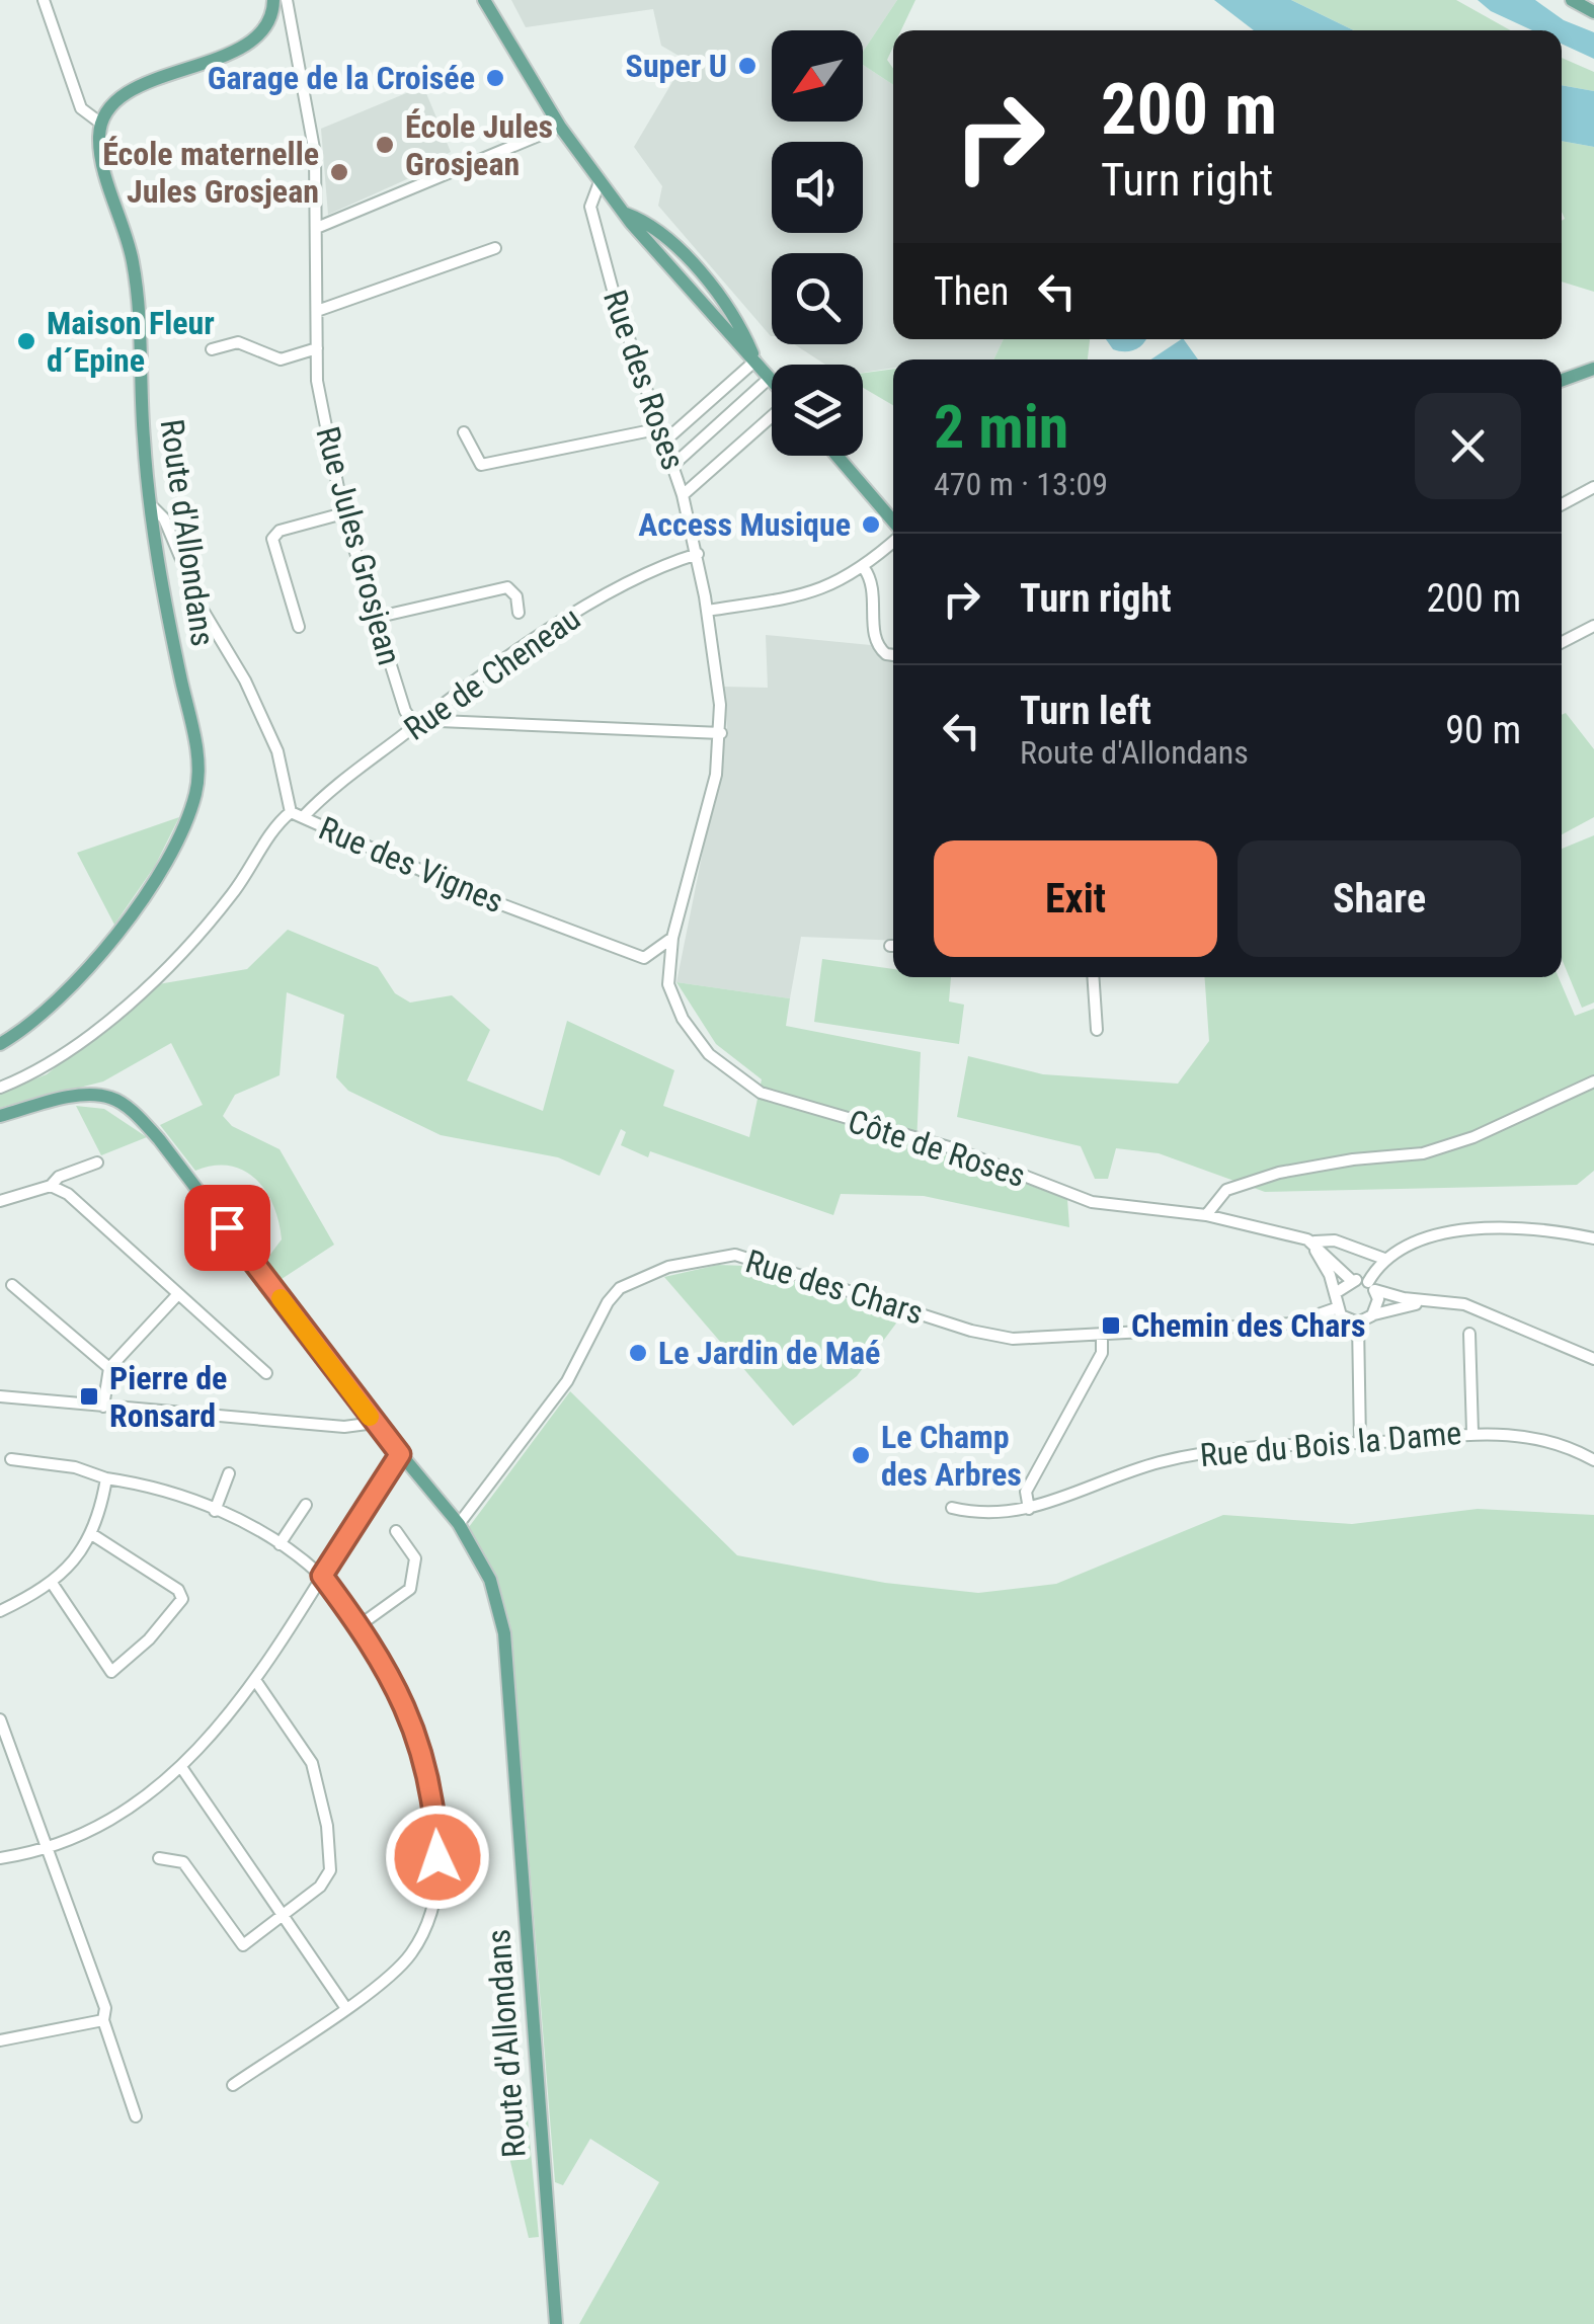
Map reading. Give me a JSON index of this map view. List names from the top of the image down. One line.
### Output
{"streets":{"main road":["Route d'Allondans"],"street":["Rue des Roses","Rue Jules Grosjean","Rue de Cheneau","Rue des Vignes","Côte de Roses","Rue des Chars","Rue du Bois la Dame"]},"crossings":[["Rue des Roses","Rue de Cheneau"],["Rue des Roses","Rue des Vignes"],["Rue des Roses","Côte de Roses"],["Route d'Allondans","Rue des Vignes"],["Route d'Allondans","Rue des Chars"],["Rue Jules Grosjean","Rue de Cheneau"],["Rue de Cheneau","Rue des Vignes"],["Rue des Vignes","Côte de Roses"]],"places":{"other":["Super U","Garage de la Croisée","École Jules Grosjean","École maternelle Jules Grosjean","Maison Fleur d´Epine","Access Musique","Le Jardin de Maé","Le Champ des Arbres"],"transit":["Chemin des Chars","Pierre de Ronsard"]},"north":"bottom left","page":{"turn":["200 m","Turn right"],"then":"Then","heading":["2 min","470 m · 13:09"],"list":[{"name":"Turn right","value":"200 m"},{"name":"Turn left","note":"Route d'Allondans","value":"90 m"}],"buttons":["Exit","Share"]}}
